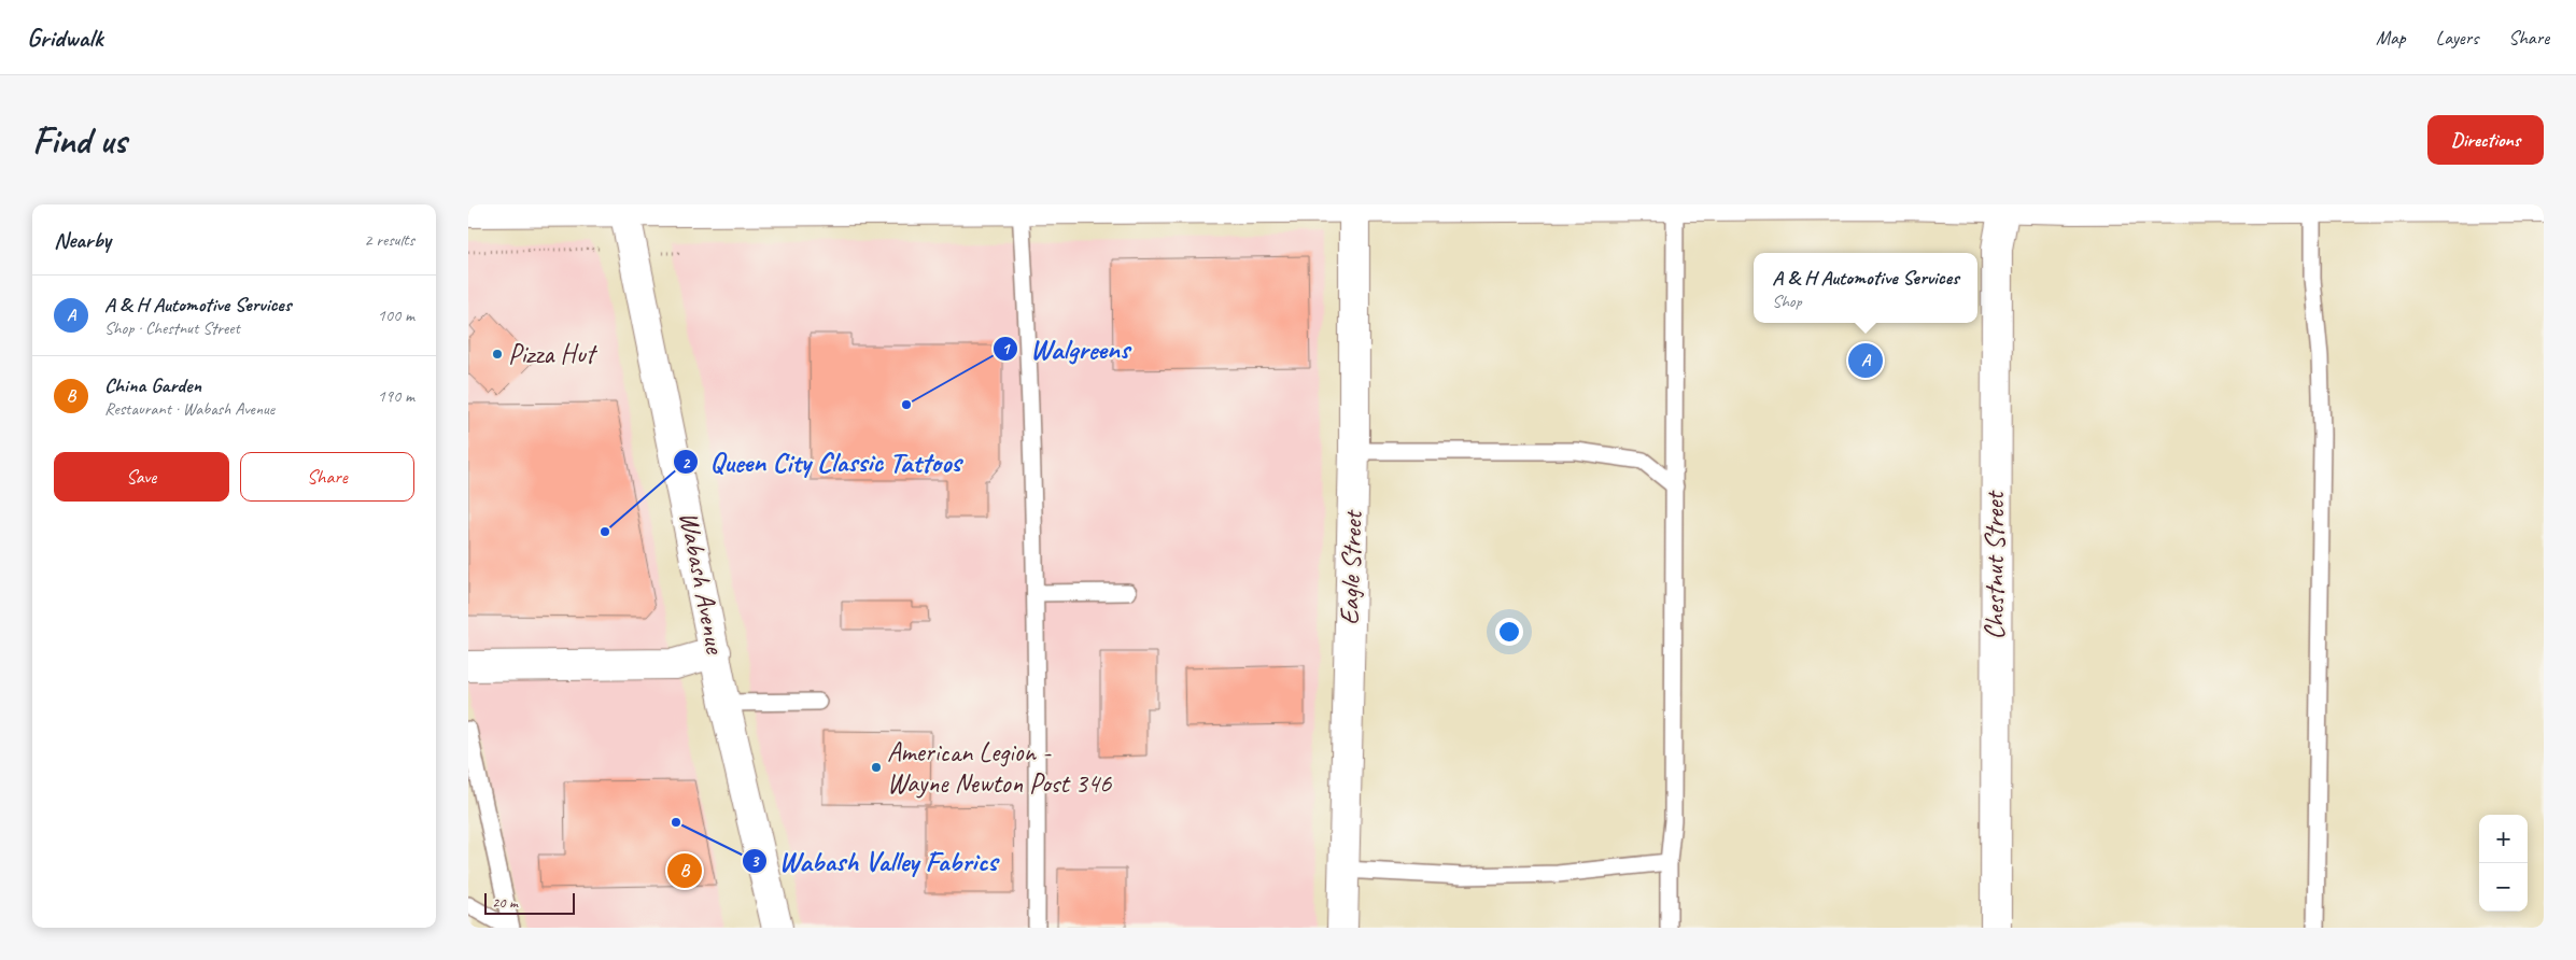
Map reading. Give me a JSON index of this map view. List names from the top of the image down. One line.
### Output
{"streets":{"main road":["Chestnut Street","Eagle Street","Wabash Avenue"]},"places":["Pizza Hut","Walgreens","Queen City Classic Tattoos","American Legion - Wayne Newton Post 346","Wabash Valley Fabrics"],"scale_bar":"20 m","page":{"header":"Gridwalk","nav":["Map","Layers","Share"],"buttons":["Directions",["Save","Share"]],"title":"Find us","heading":["Nearby","2 results"],"popup":["A & H Automotive Services","Shop"],"list":[{"mark":"A","name":"A & H Automotive Services","note":"Shop · Chestnut Street","value":"100 m"},{"mark":"B","name":"China Garden","note":"Restaurant · Wabash Avenue","value":"190 m"}],"pins":["A","B"],"map_buttons":["+","−"],"scale":"20 m"}}
